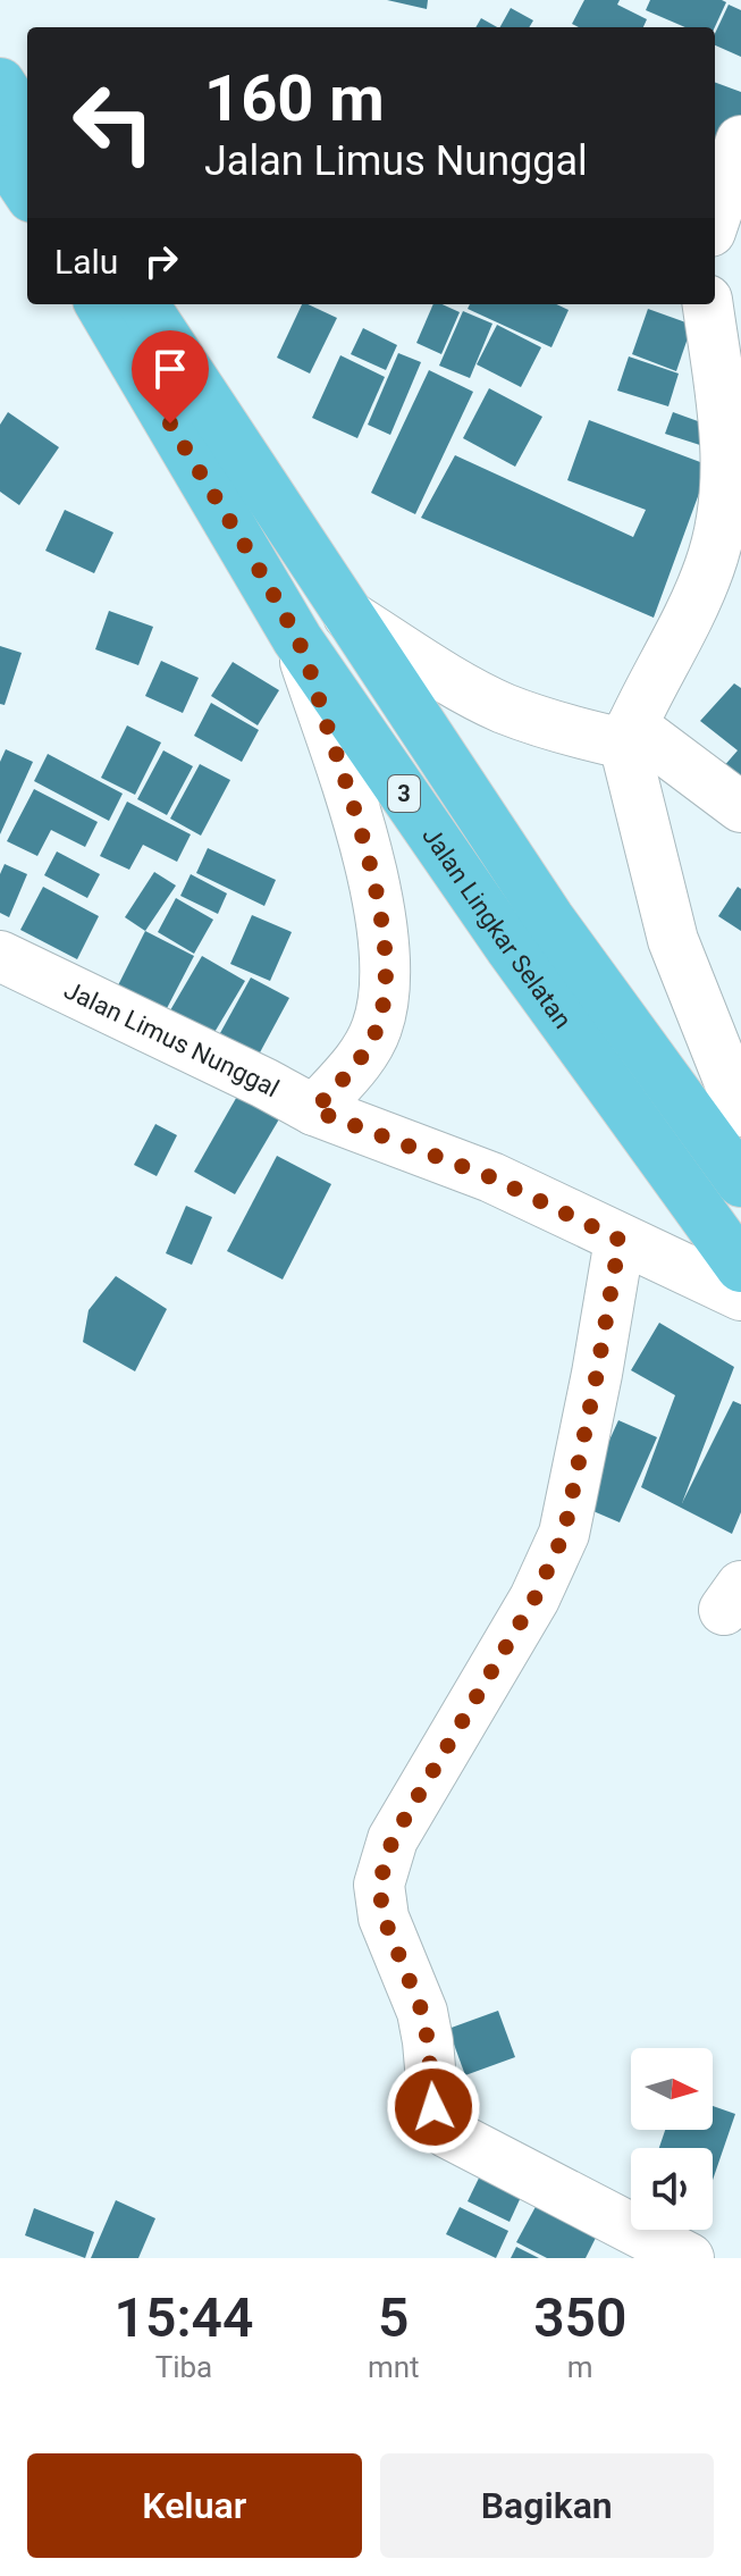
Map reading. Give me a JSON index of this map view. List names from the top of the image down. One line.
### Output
{"streets":{"main road":["3","Jalan Lingkar Selatan"],"street":["Jalan Limus Nunggal"]},"north":"right","page":{"turn":["160 m","Jalan Limus Nunggal"],"then":"Lalu","eta":["15:44","Tiba","5","mnt","350","m"],"buttons":["Keluar","Bagikan"]}}
